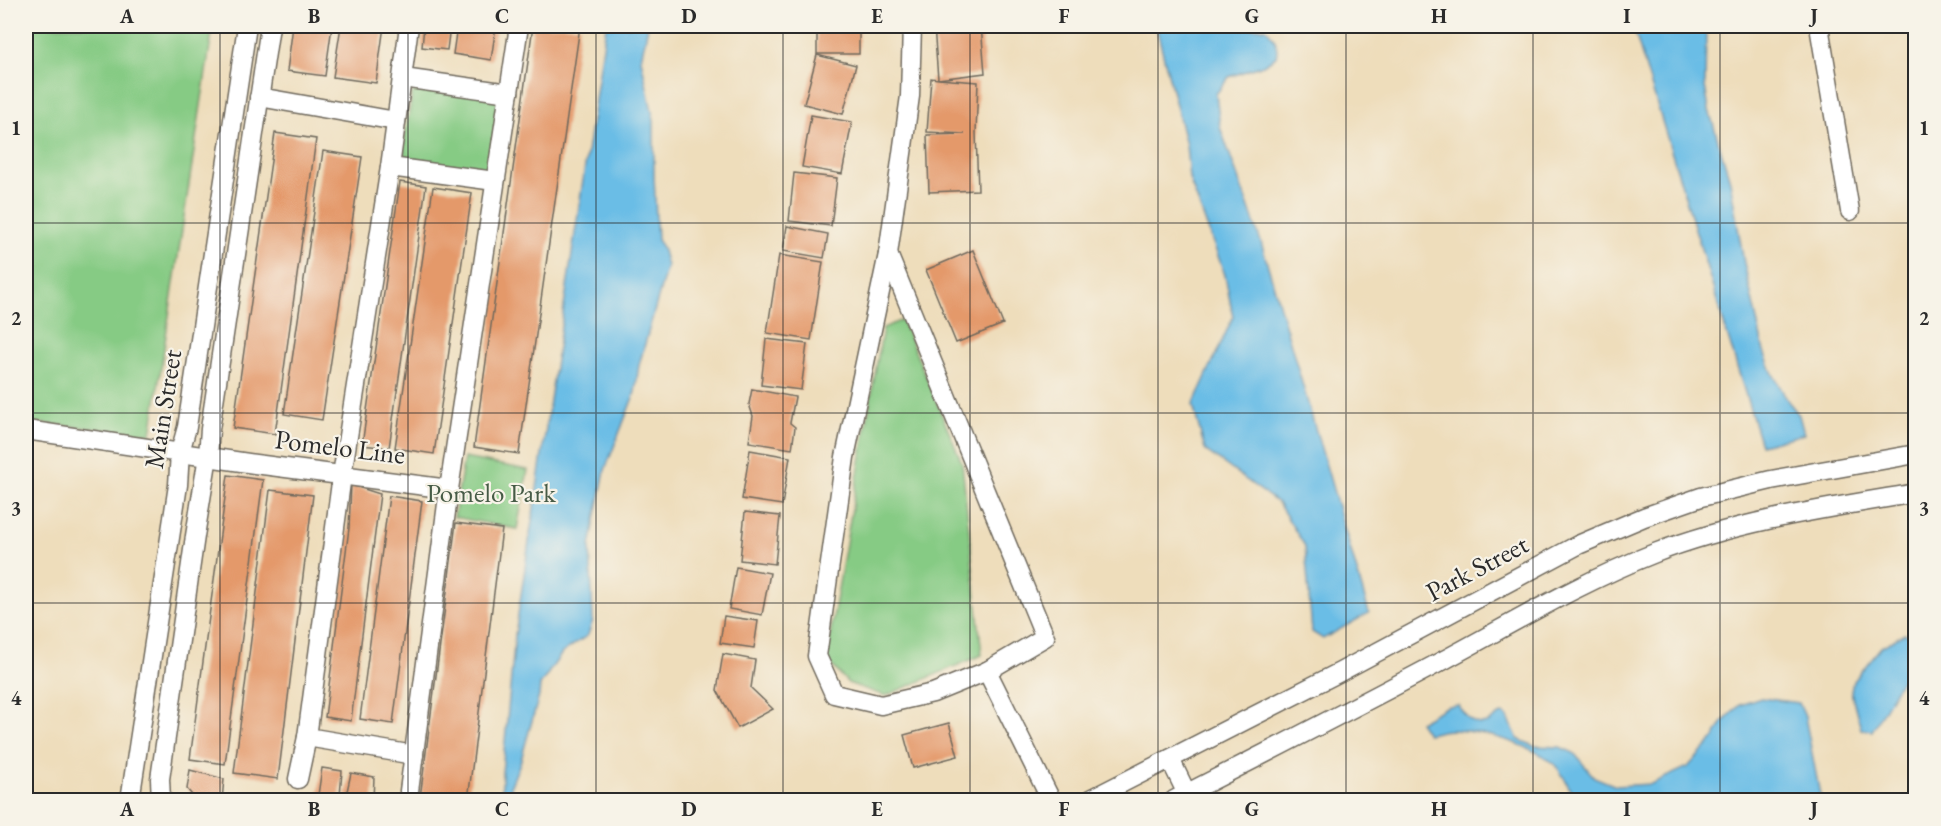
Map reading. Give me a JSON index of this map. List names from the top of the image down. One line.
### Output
{"streets":{"street":["Main Street","Pomelo Line","Park Street"]},"crossings":[["Main Street","Pomelo Line"]],"parks":["Pomelo Park"],"grid":{"columns":["A","B","C","D","E","F","G","H","I","J"],"rows":["1","2","3","4"]}}
